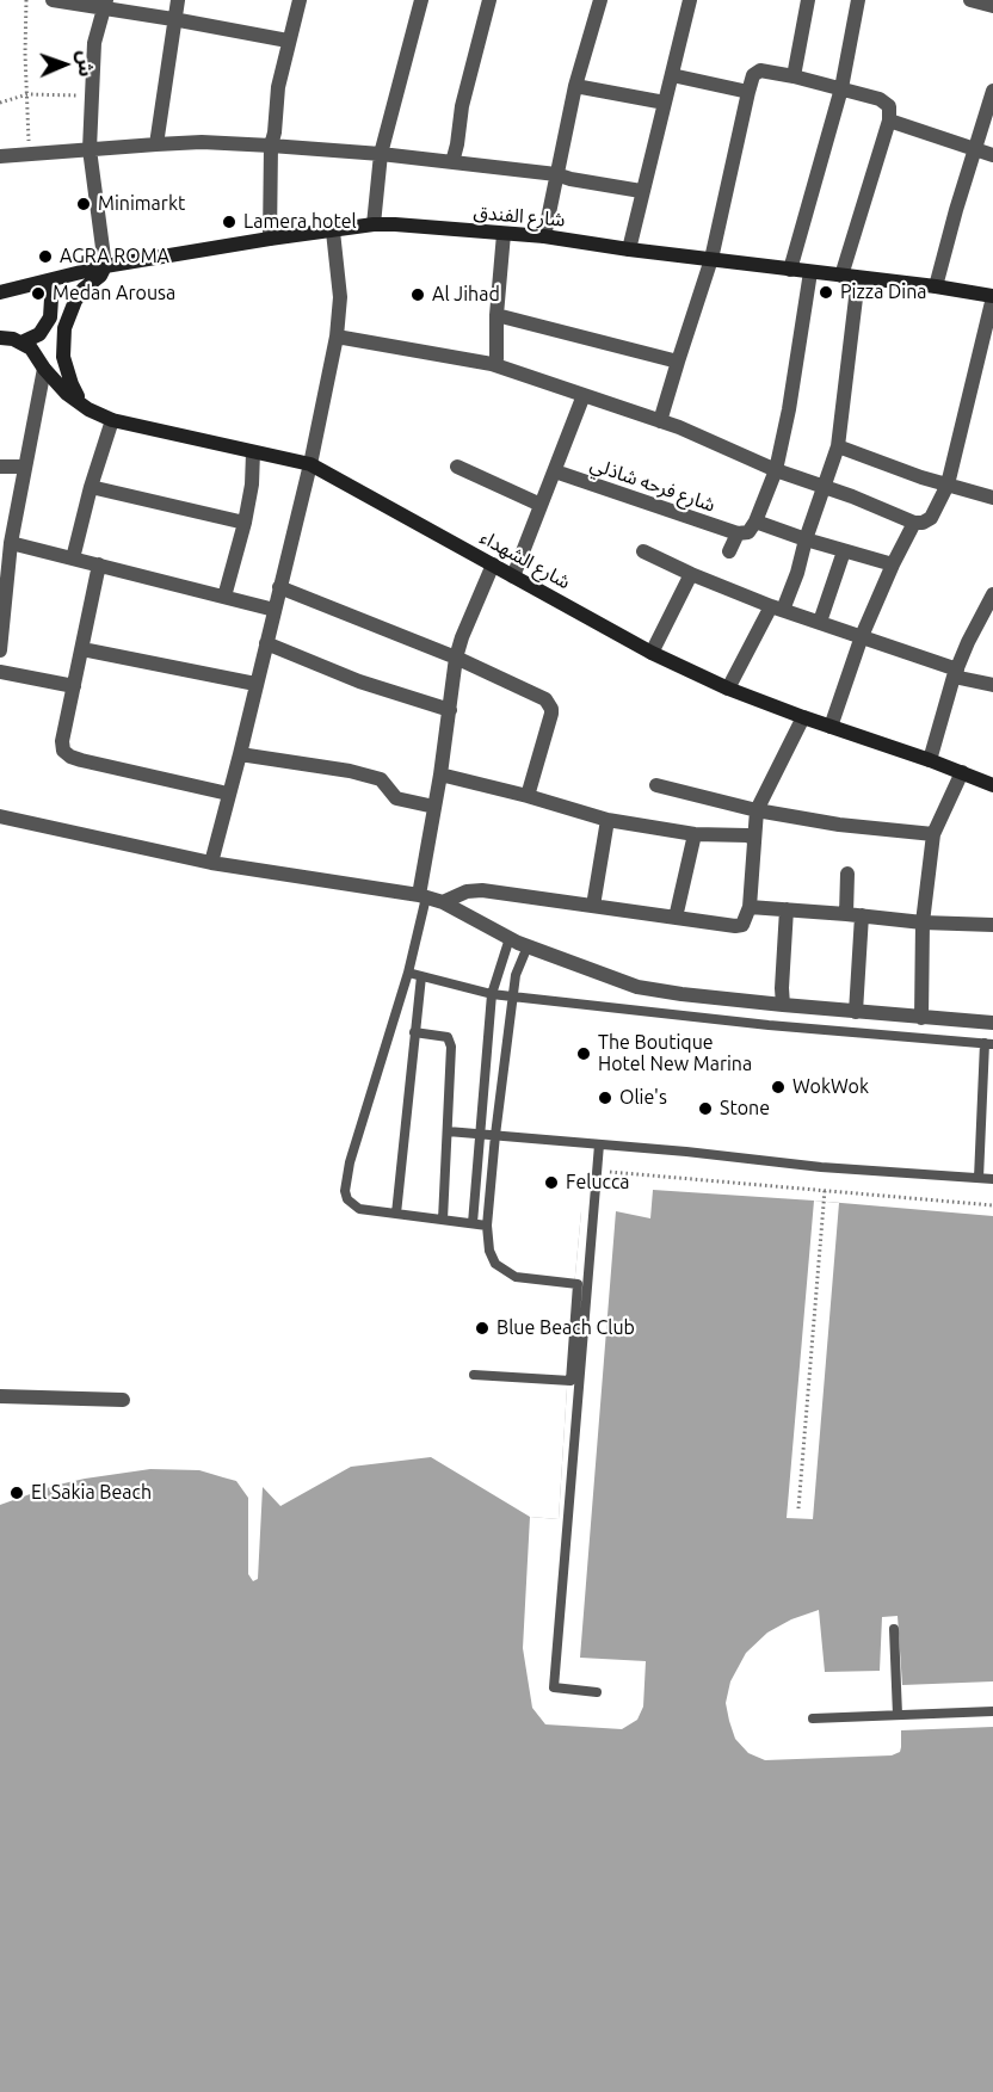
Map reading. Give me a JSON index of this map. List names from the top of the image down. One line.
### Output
{"streets":{"street":["شارع الفندق","شارع فرحه شاذلي","شارع الشهداء"]},"places":["Minimarkt","Lamera hotel","AGRA ROMA","Pizza Dina","Medan Arousa","Al Jihad","The Boutique Hotel New Marina","WokWok","Olie's","Stone","Felucca","Blue Beach Club","El Sakia Beach"],"north":"right"}
